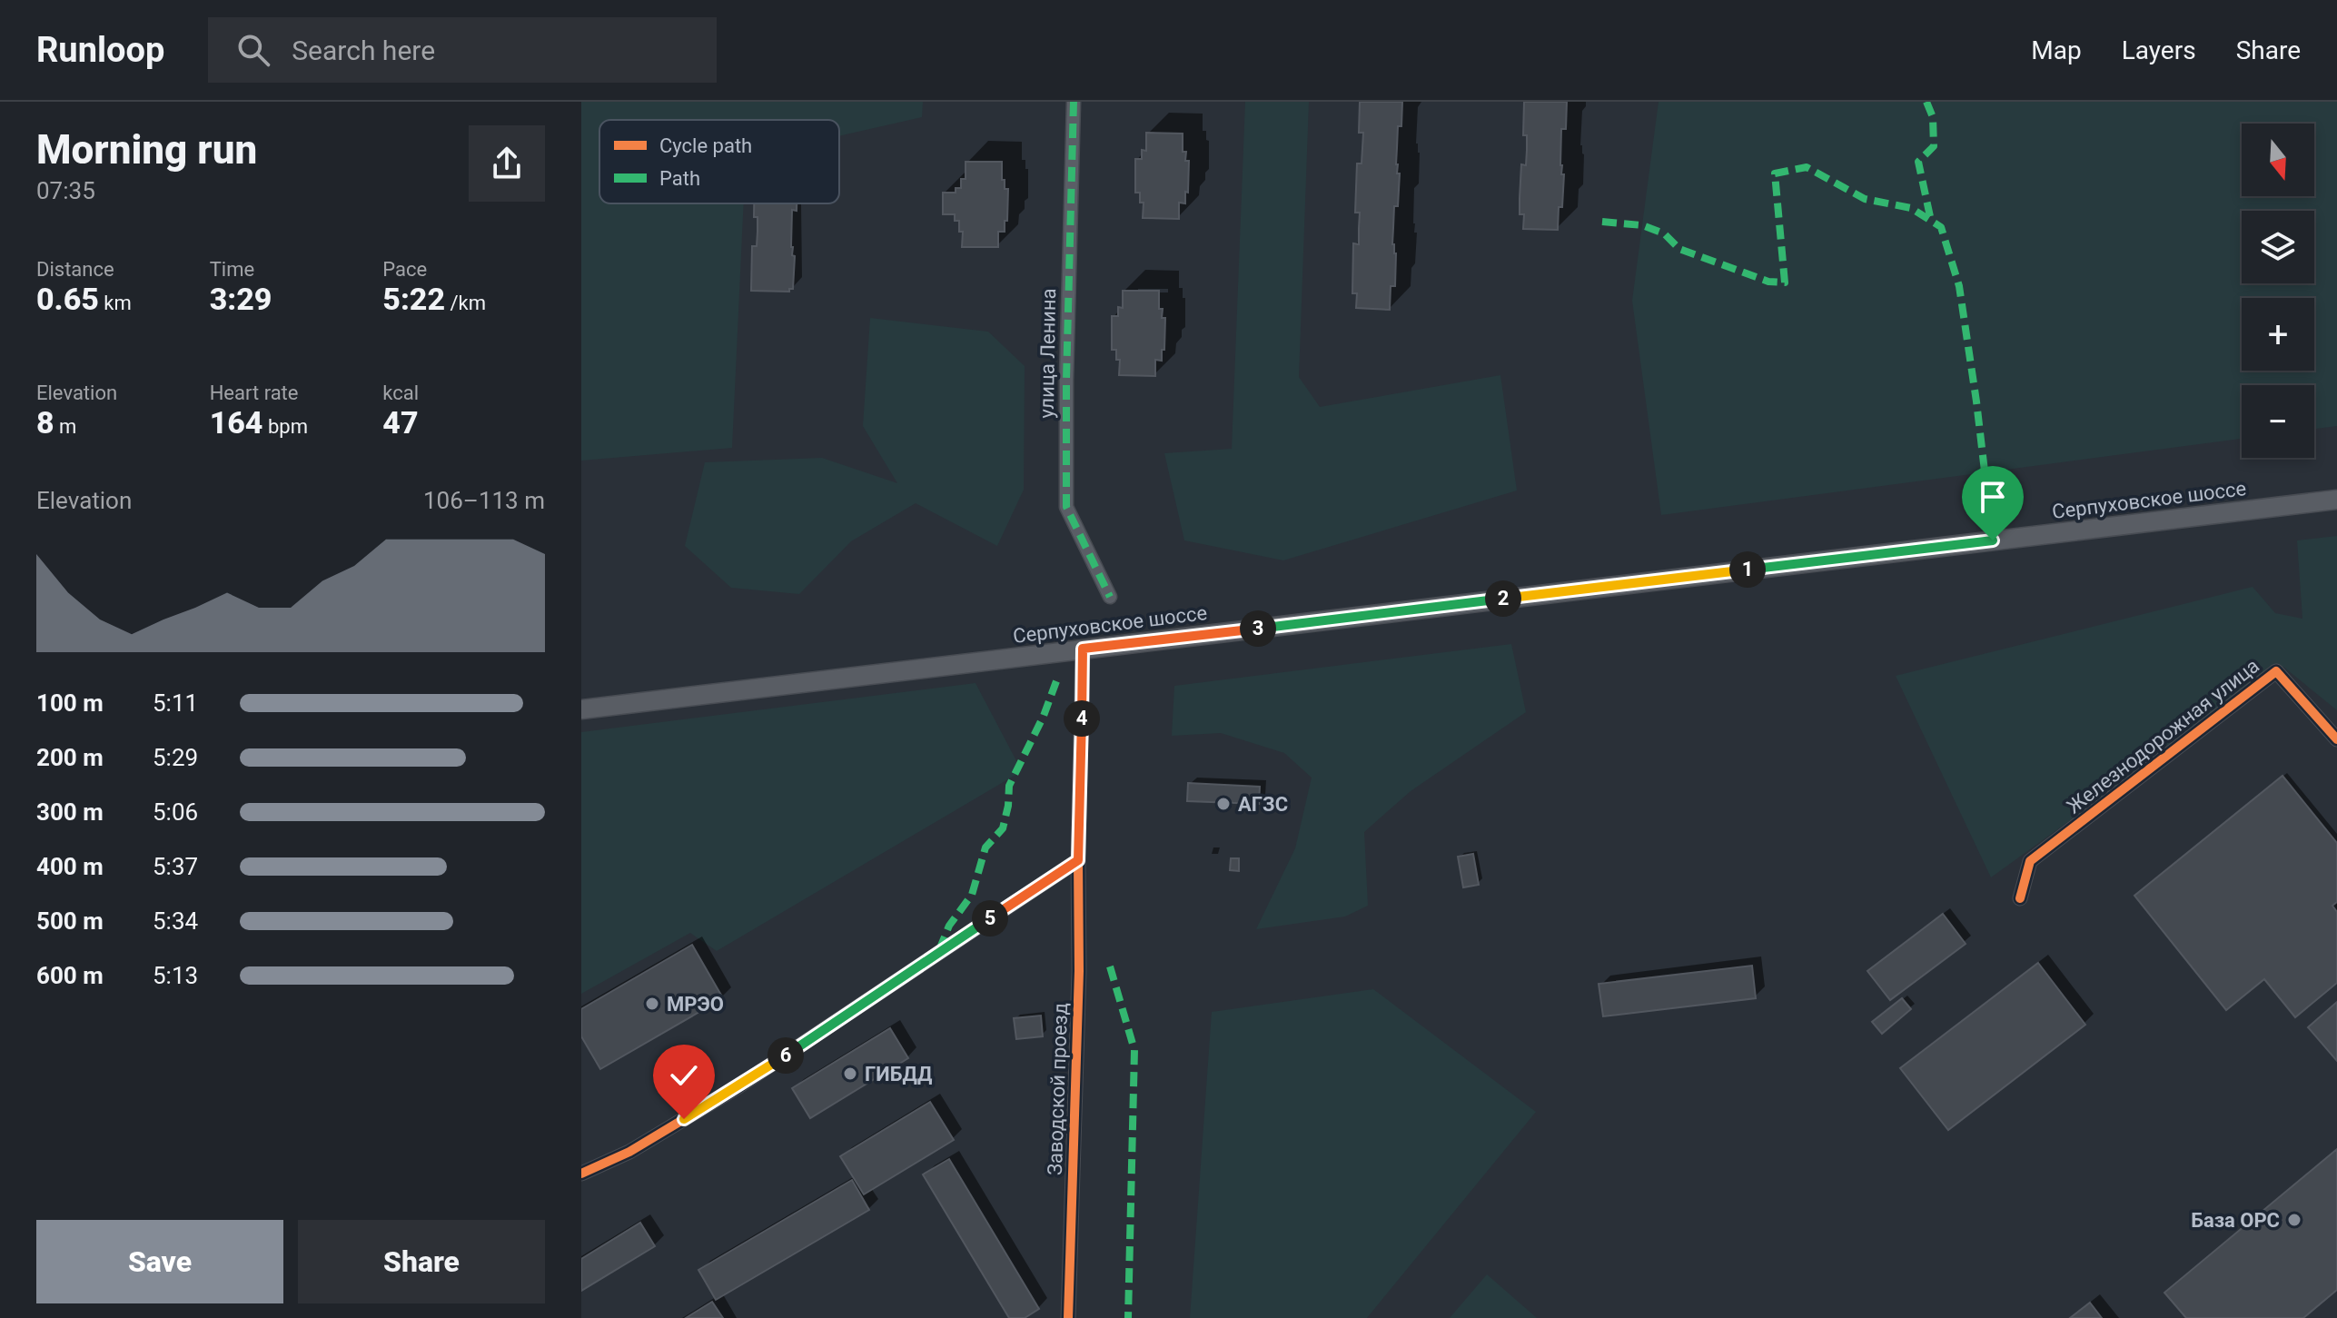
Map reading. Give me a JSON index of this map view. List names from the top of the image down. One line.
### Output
{"streets":{"main road":["Серпуховское шоссе"],"street":["улица Ленина","Железнодорожная улица","Заводской проезд"]},"crossings":[["Серпуховское шоссе","Заводской проезд"]],"places":["АГЗС","МРЭО","ГИБДД","База ОРС"],"legend":["Cycle path","Path"],"north":"bottom","page":{"header":"Runloop","search":"Search here","nav":["Map","Layers","Share"],"heading":["Morning run","07:35"],"map_buttons":["+","−"],"stats":[["Distance","0.65 km"],["Time","3:29"],["Pace","5:22 /km"],["Elevation","8 m"],["Heart rate","164 bpm"],["kcal","47"]],"chart":["Elevation","106–113 m"],"pins":["1","2","3","4","5","6"],"list":[{"name":"100 m","note":"5:11"},{"name":"200 m","note":"5:29"},{"name":"300 m","note":"5:06"},{"name":"400 m","note":"5:37"},{"name":"500 m","note":"5:34"},{"name":"600 m","note":"5:13"}],"buttons":["Save","Share"]}}
